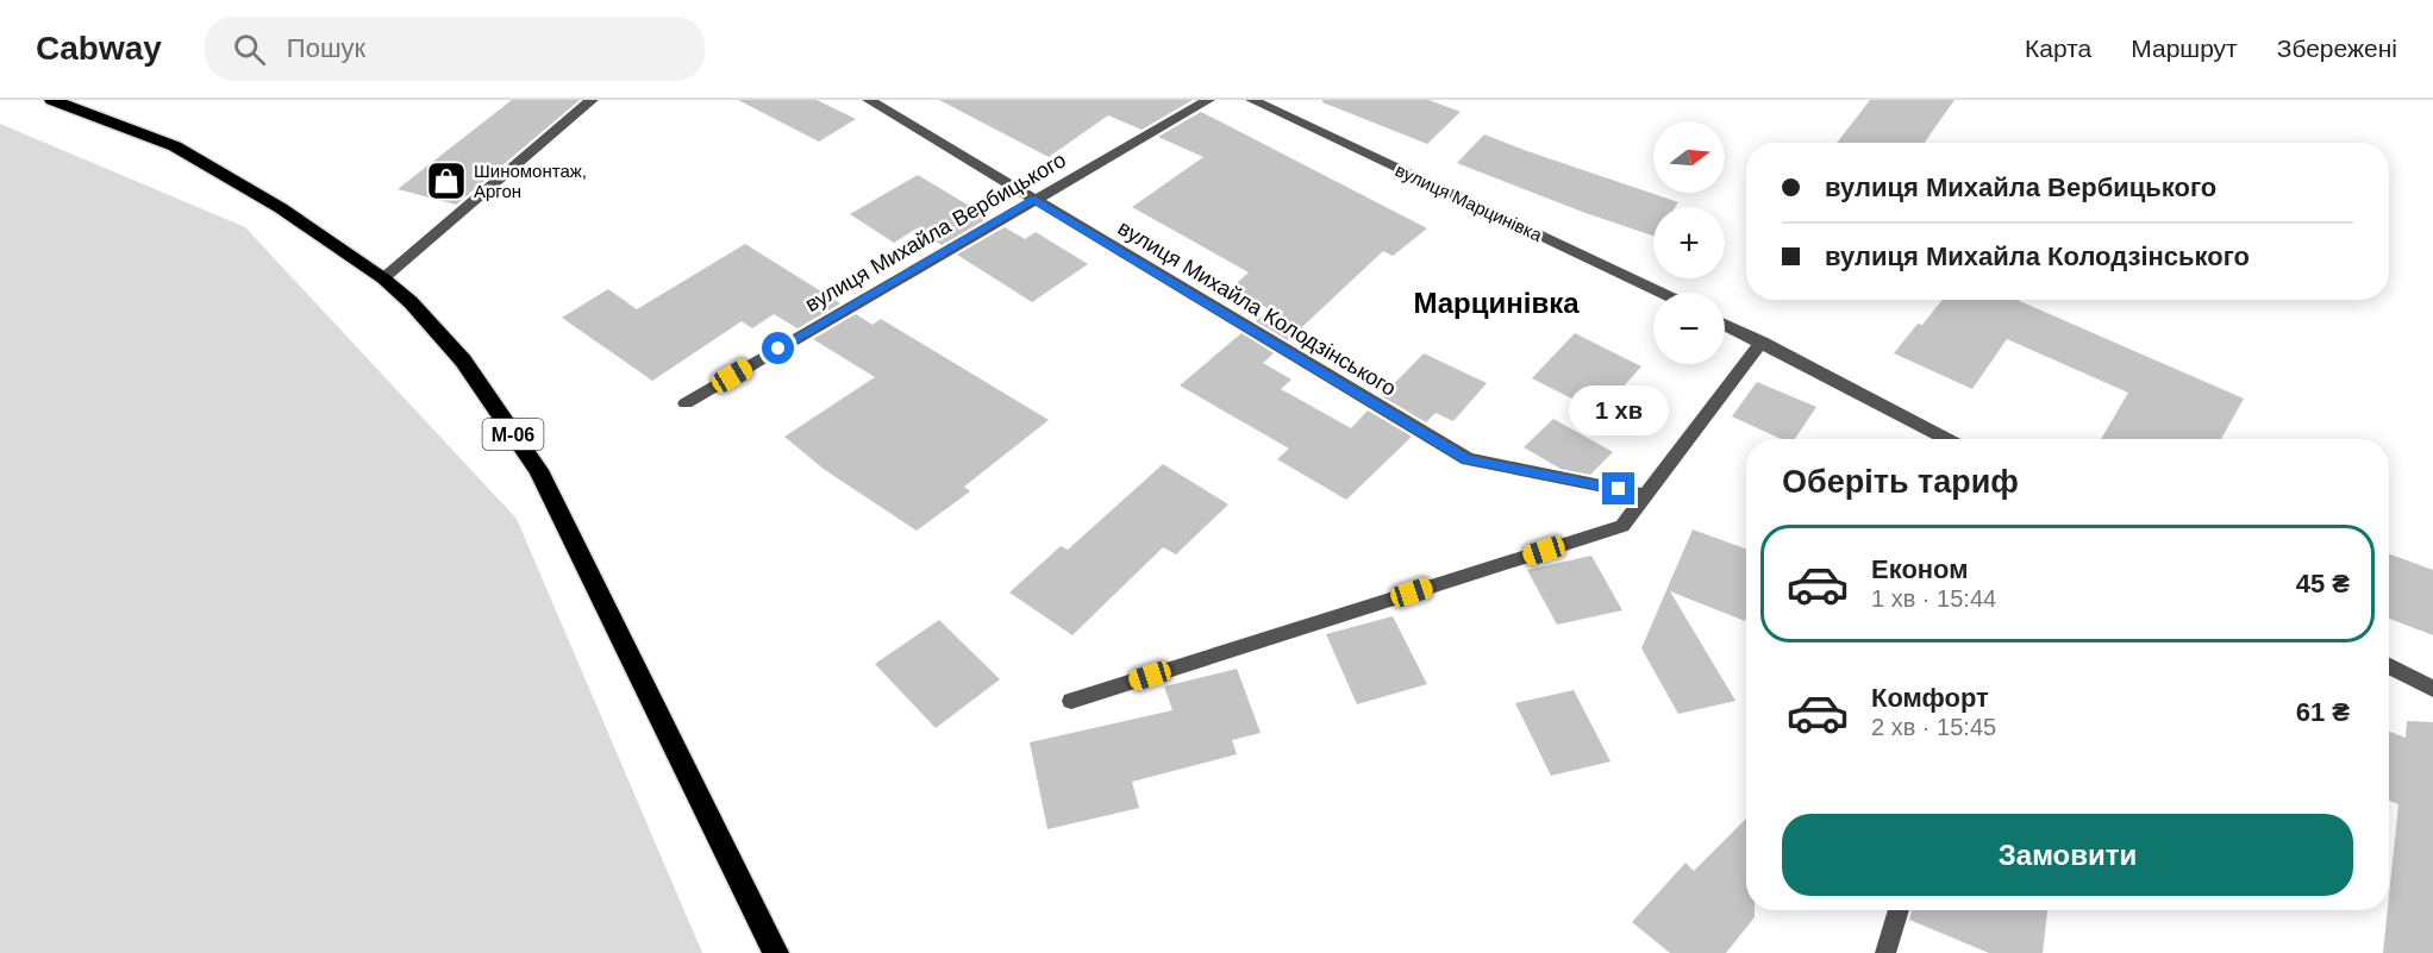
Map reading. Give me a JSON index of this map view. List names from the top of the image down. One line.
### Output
{"streets":{"highway":["М-06"],"street":["вулиця Марцинівка","вулиця Михайла Вербицького","вулиця Михайла Колодзінського"]},"crossings":[["вулиця Михайла Вербицького","вулиця Михайла Колодзінського"]],"districts":["Марцинівка"],"places":{"shop":["Шиномонтаж, Аргон"]},"north":"right","page":{"header":"Cabway","search":"Пошук","nav":["Карта","Маршрут","Збережені"],"map_buttons":["+","−"],"banner":["вулиця Михайла Вербицького","вулиця Михайла Колодзінського"],"bubble":"1 хв","heading":"Оберіть тариф","list":[{"name":"Економ","note":"1 хв · 15:44","value":"45 ₴"},{"name":"Комфорт","note":"2 хв · 15:45","value":"61 ₴"}],"buttons":"Замовити"}}
